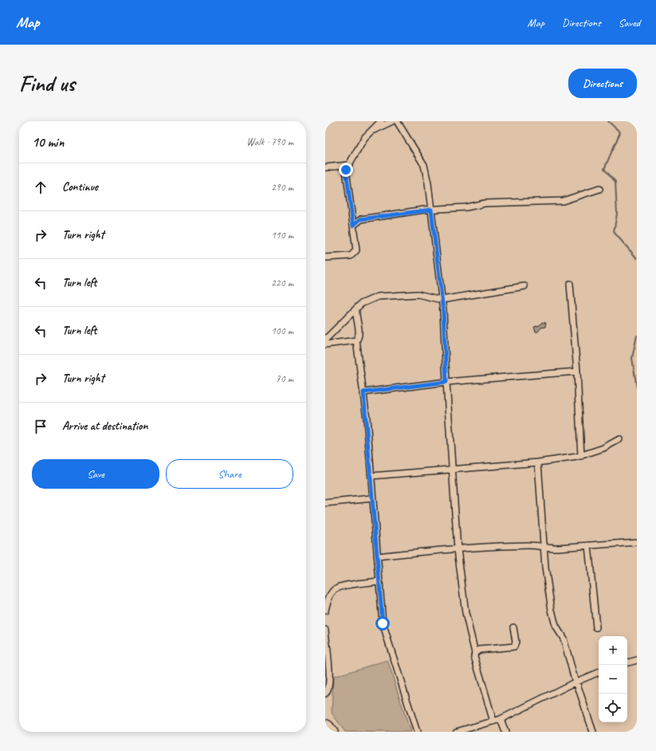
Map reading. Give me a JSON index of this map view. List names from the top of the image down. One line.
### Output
{"page":{"header":"Map","nav":["Map","Directions","Saved"],"buttons":["Directions",["Save","Share"]],"title":"Find us","heading":["10 min","Walk · 790 m"],"list":[["Continue","290 m"],["Turn right","110 m"],["Turn left","220 m"],["Turn left","100 m"],["Turn right","70 m"],"Arrive at destination"],"map_buttons":["+","−"]}}
